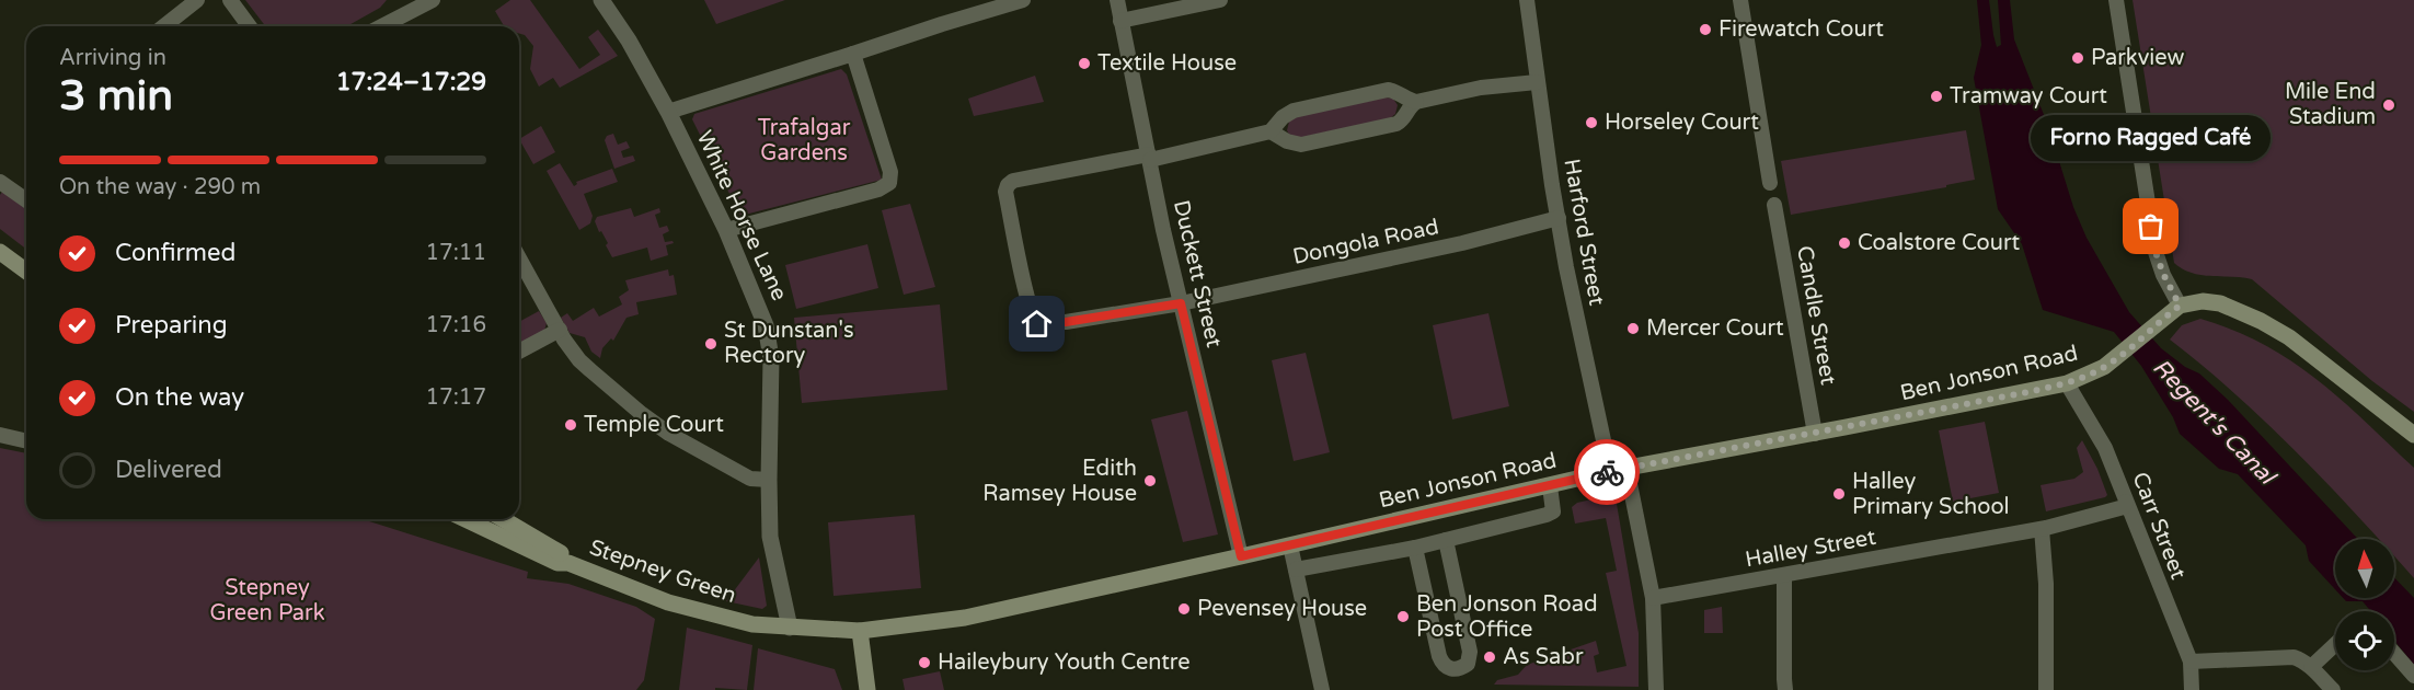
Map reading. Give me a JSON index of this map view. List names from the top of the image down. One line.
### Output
{"streets":{"main road":["Ben Jonson Road","Stepney Green"],"street":["White Horse Lane","Harford Street","Dongola Road","Duckett Street","Candle Street","Carr Street","Halley Street"]},"crossings":[["White Horse Lane","Stepney Green"],["Harford Street","Dongola Road"],["Harford Street","Ben Jonson Road"],["Harford Street","Halley Street"],["Dongola Road","Duckett Street"],["Duckett Street","Ben Jonson Road"],["Candle Street","Ben Jonson Road"],["Ben Jonson Road","Carr Street"],["Ben Jonson Road","Stepney Green"],["Carr Street","Halley Street"]],"water":["Regent's Canal"],"parks":["Trafalgar Gardens","Stepney Green Park"],"places":["Firewatch Court","Parkview","Textile House","Tramway Court","Mile End Stadium","Horseley Court","Forno Ragged Café","Coalstore Court","Mercer Court","St Dunstan's Rectory","Temple Court","Edith Ramsey House","Halley Primary School","Pevensey House","Ben Jonson Road Post Office","As Sabr","Haileybury Youth Centre"],"north":"top","page":{"heading":["3 min","Arriving in","17:24–17:29"],"bubble":"Forno Ragged Café","bar":"On the way · 290 m","list":[["Confirmed","17:11"],["Preparing","17:16"],["On the way","17:17"],"Delivered"]}}
